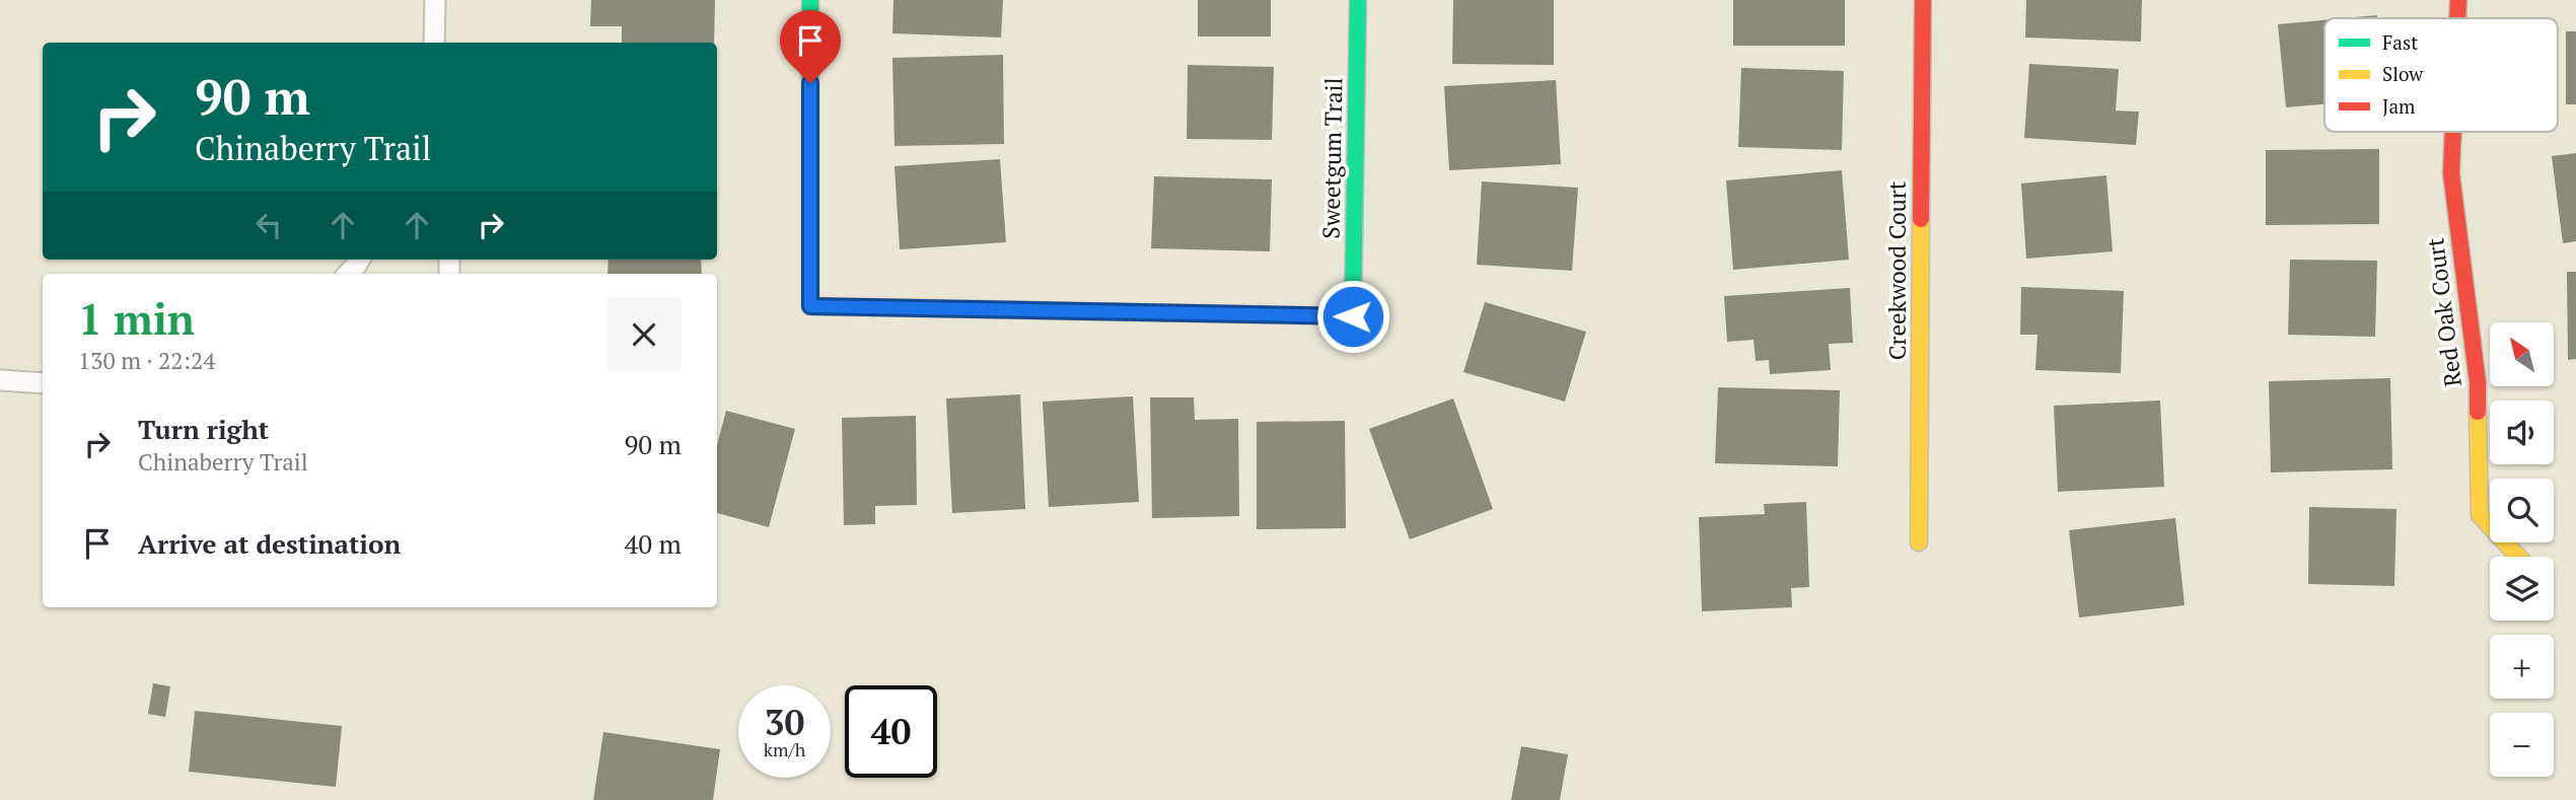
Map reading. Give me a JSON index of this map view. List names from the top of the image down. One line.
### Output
{"streets":{"street":["Sweetgum Trail","Creekwood Court","Red Oak Court"]},"legend":["Fast","Slow","Jam"],"north":"top left","page":{"turn":["90 m","Chinaberry Trail"],"heading":["1 min","130 m · 22:24"],"map_buttons":["+","−"],"list":[{"name":"Turn right","note":"Chinaberry Trail","value":"90 m"},{"name":"Arrive at destination","value":"40 m"}],"speed":"30 km/h","limit":"40"}}
